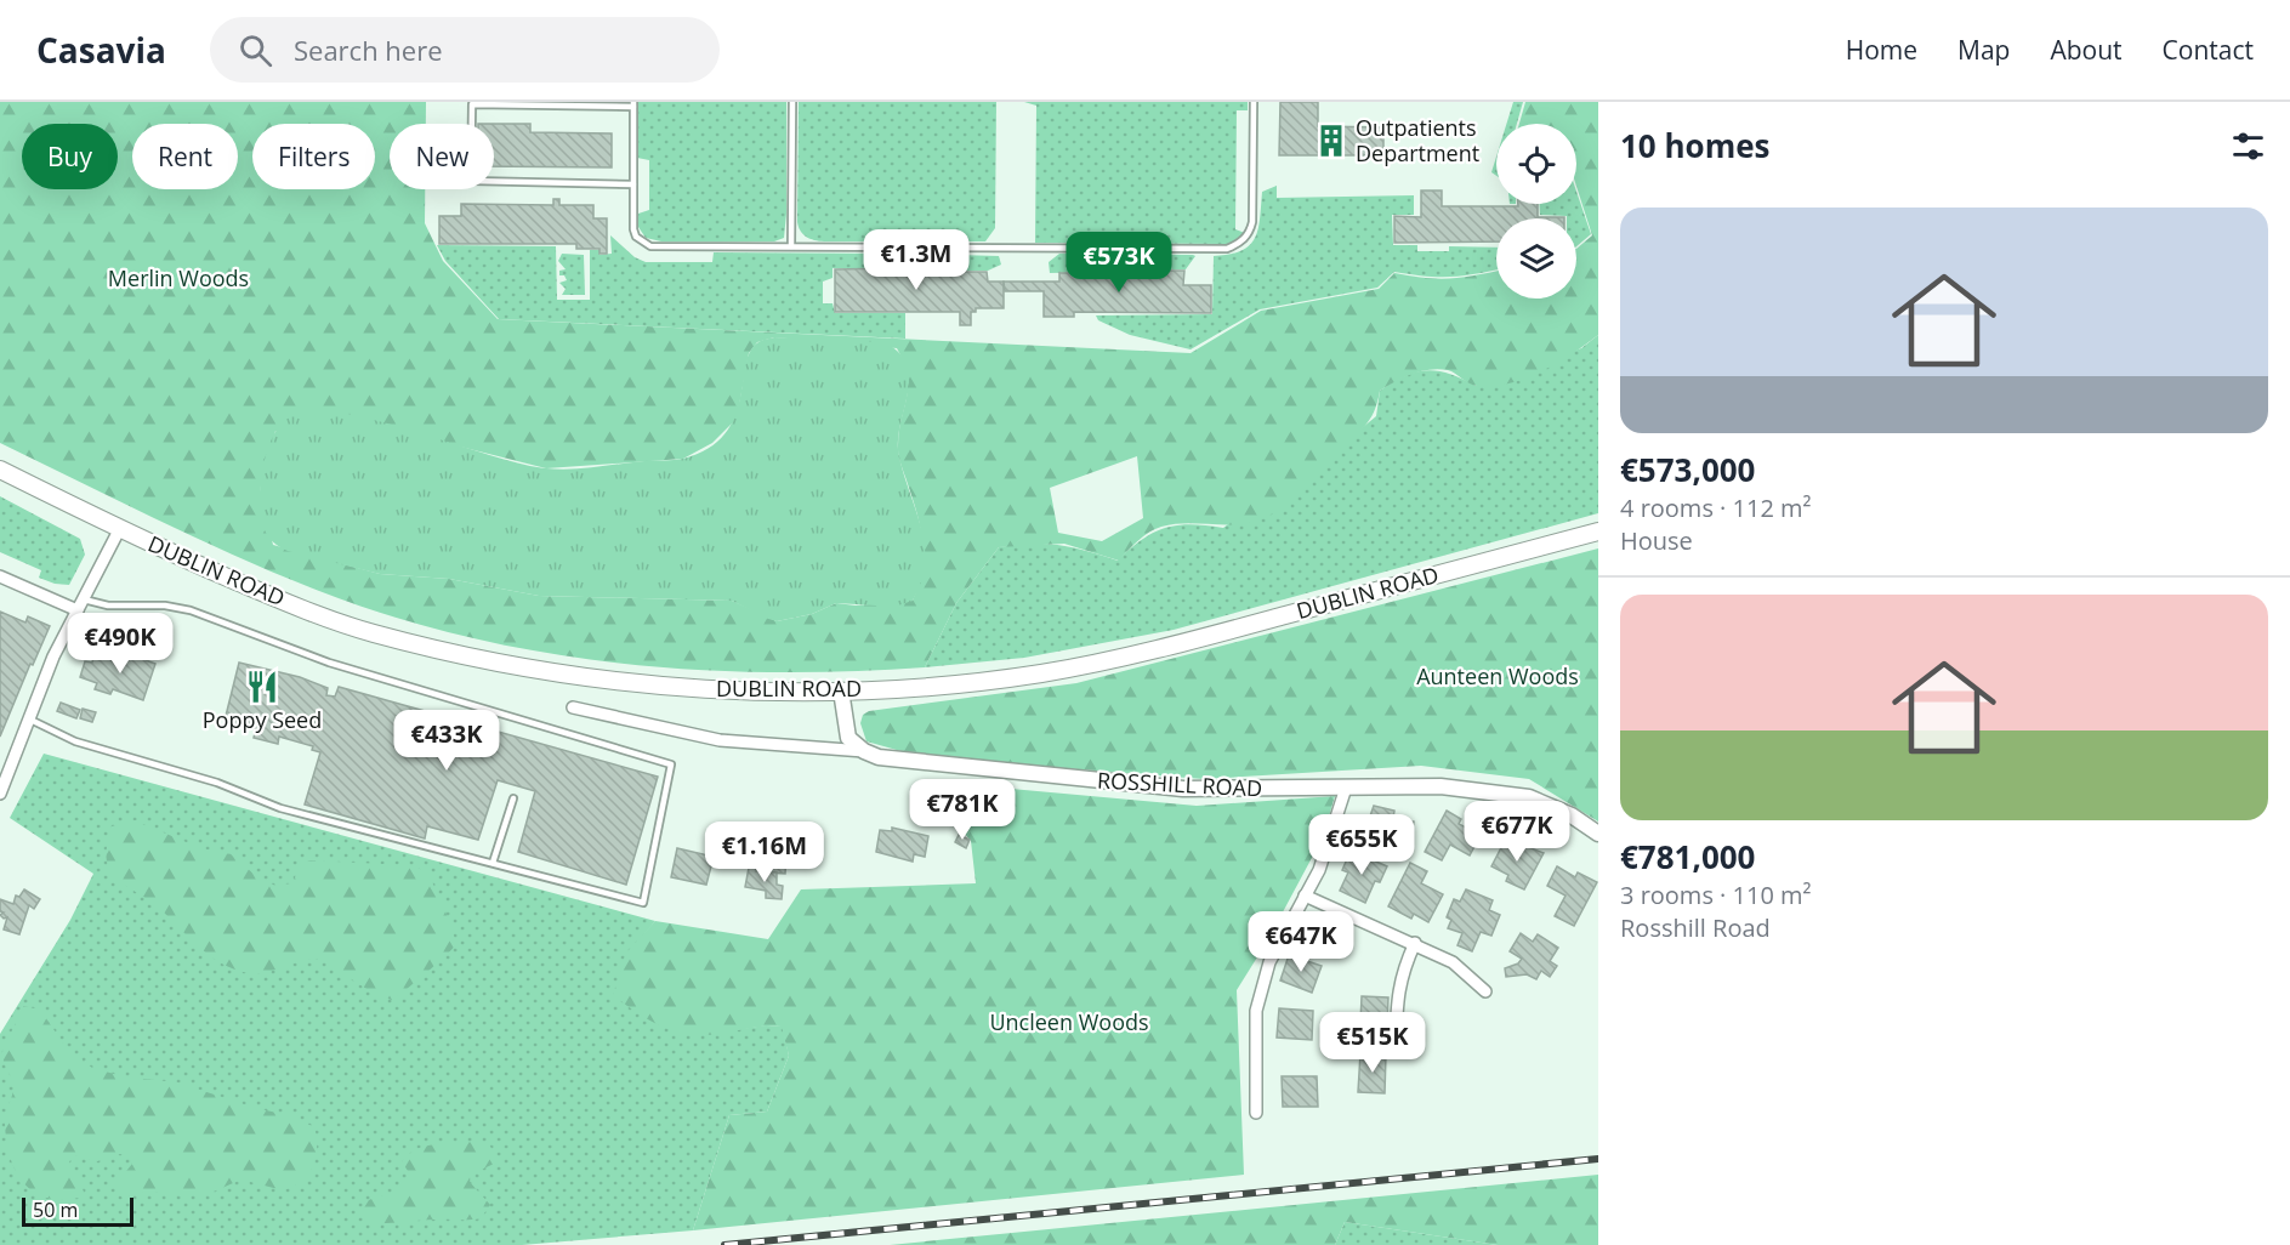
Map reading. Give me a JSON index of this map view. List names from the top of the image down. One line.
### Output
{"streets":{"main road":["DUBLIN ROAD"],"street":["ROSSHILL ROAD"]},"parks":["Merlin Woods","Aunteen Woods","Uncleen Woods"],"places":{"building":["Outpatients Department"],"restaurant":["Poppy Seed"]},"scale_bar":"50 m","page":{"header":"Casavia","search":"Search here","nav":["Home","Map","About","Contact"],"heading":"10 homes","chip":["Buy","Rent","Filters","New"],"list":[{"name":"€573,000","note":"4 rooms · 112 m² · House"},{"name":"€781,000","note":"3 rooms · 110 m² · Rosshill Road"}],"price":["€1.3M","€573K","€490K","€433K","€781K","€677K","€655K","€1.16M","€647K","€515K"],"scale":"50 m"}}
